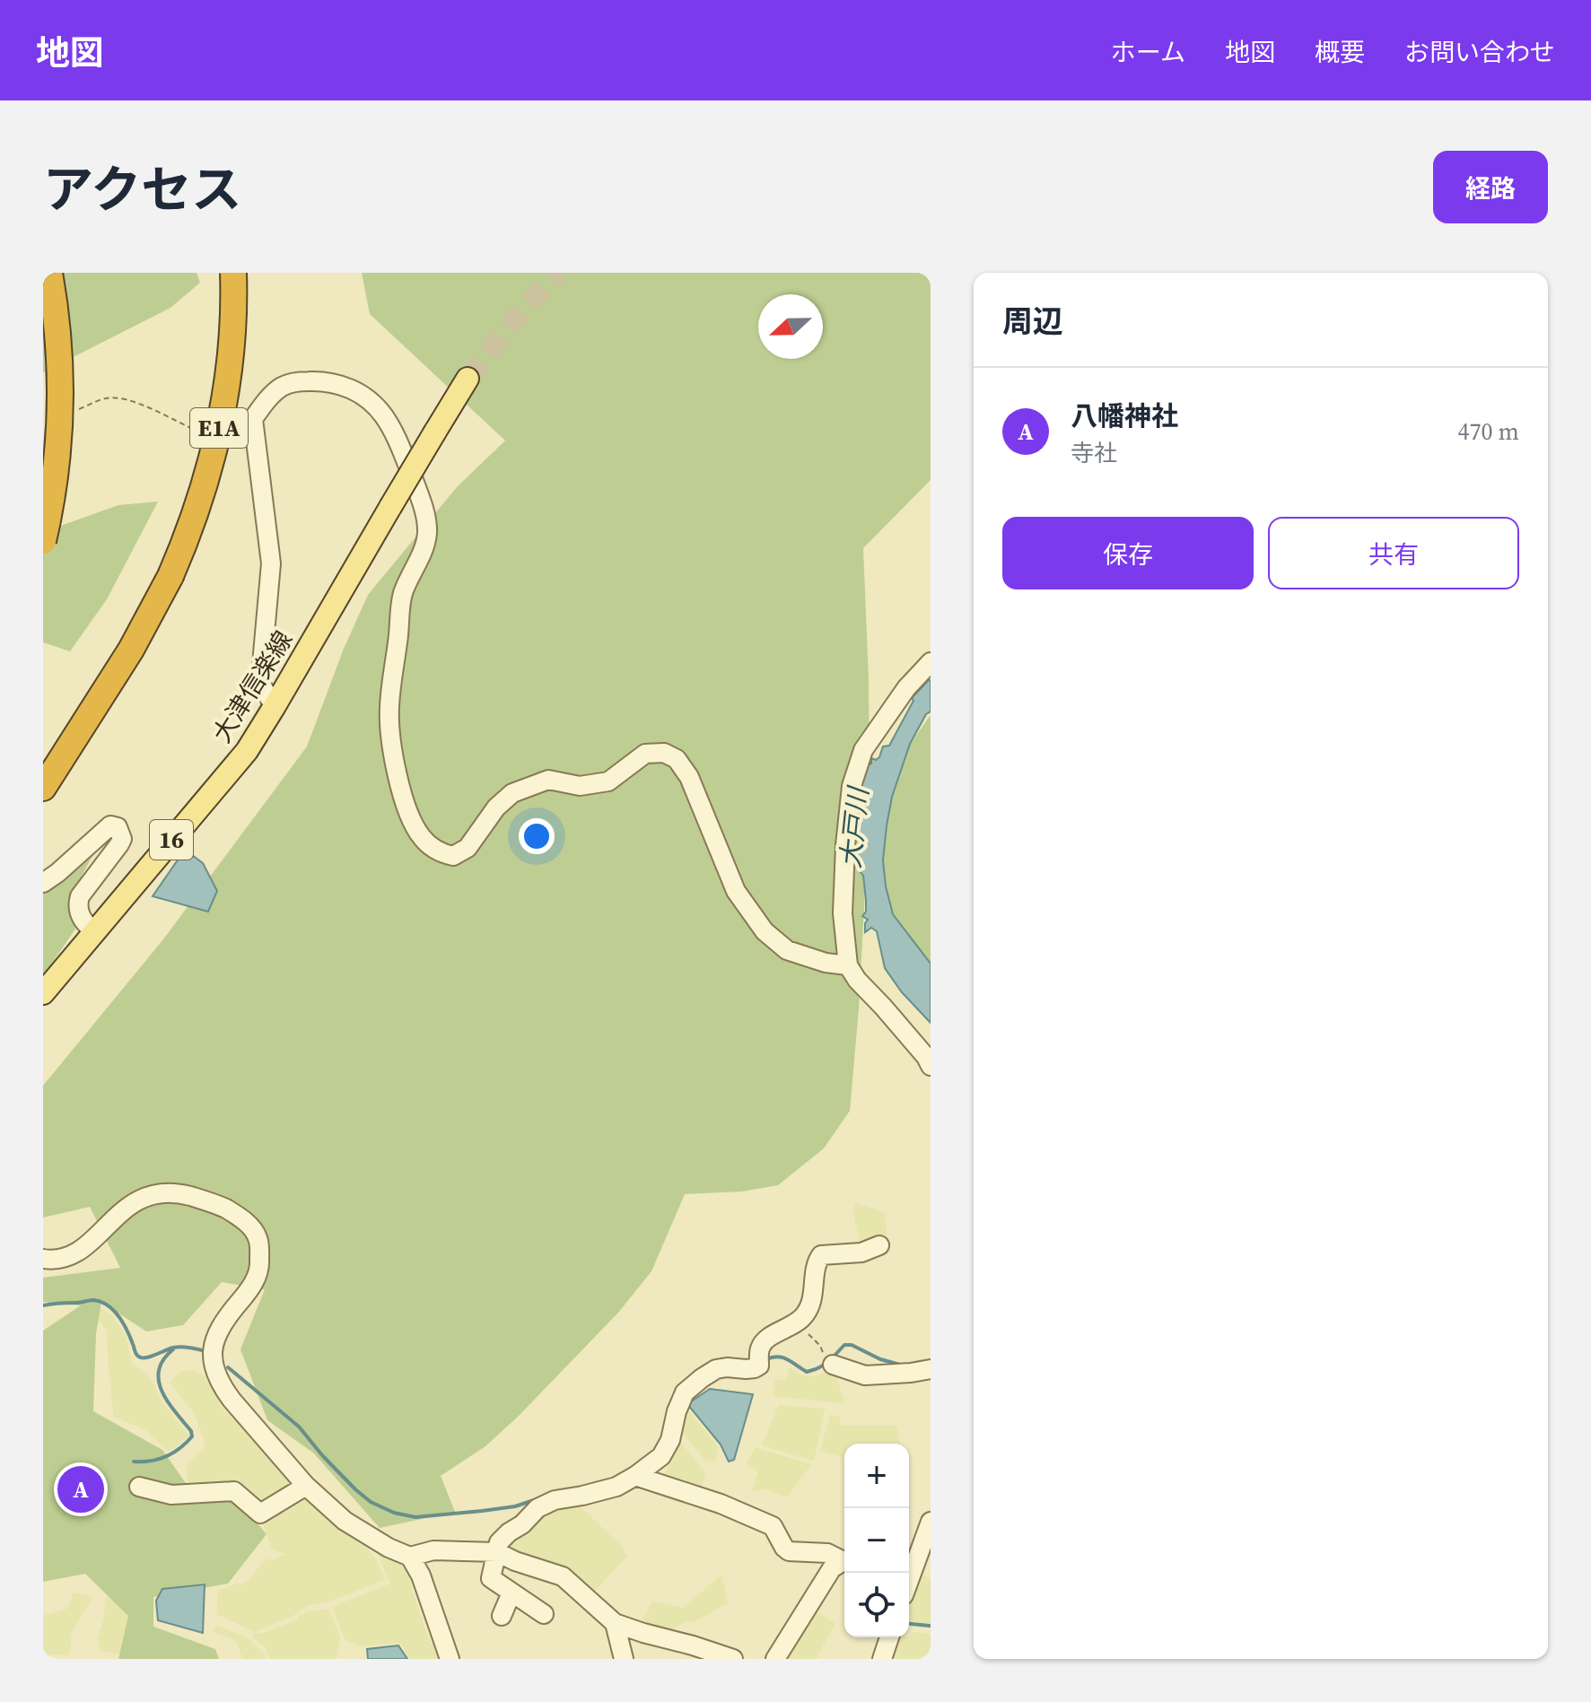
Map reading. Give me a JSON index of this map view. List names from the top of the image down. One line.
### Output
{"streets":{"highway":["E1A"],"main road":["大津信楽線","16"]},"water":["大戸川"],"north":"left","page":{"header":"地図","nav":["ホーム","地図","概要","お問い合わせ"],"title":"アクセス","buttons":["経路",["保存","共有"]],"heading":"周辺","list":[{"mark":"A","name":"八幡神社","note":"寺社","value":"470 m"}],"map_buttons":["+","−"],"pins":"A"}}
